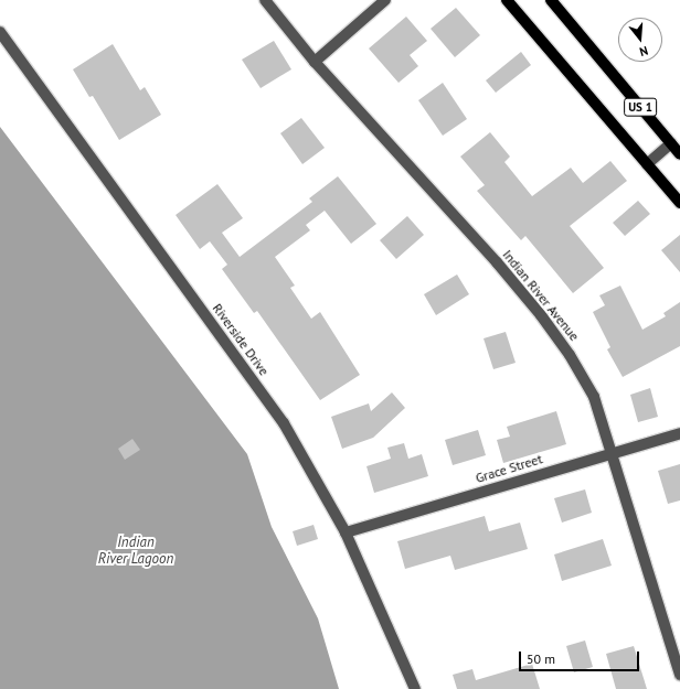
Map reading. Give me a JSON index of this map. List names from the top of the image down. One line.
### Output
{"streets":{"main road":["US 1"],"street":["Indian River Avenue","Riverside Drive","Grace Street"]},"crossings":[["Indian River Avenue","Grace Street"],["Riverside Drive","Grace Street"]],"water":["Indian River Lagoon"],"scale_bar":"50 m","north":"bottom"}
